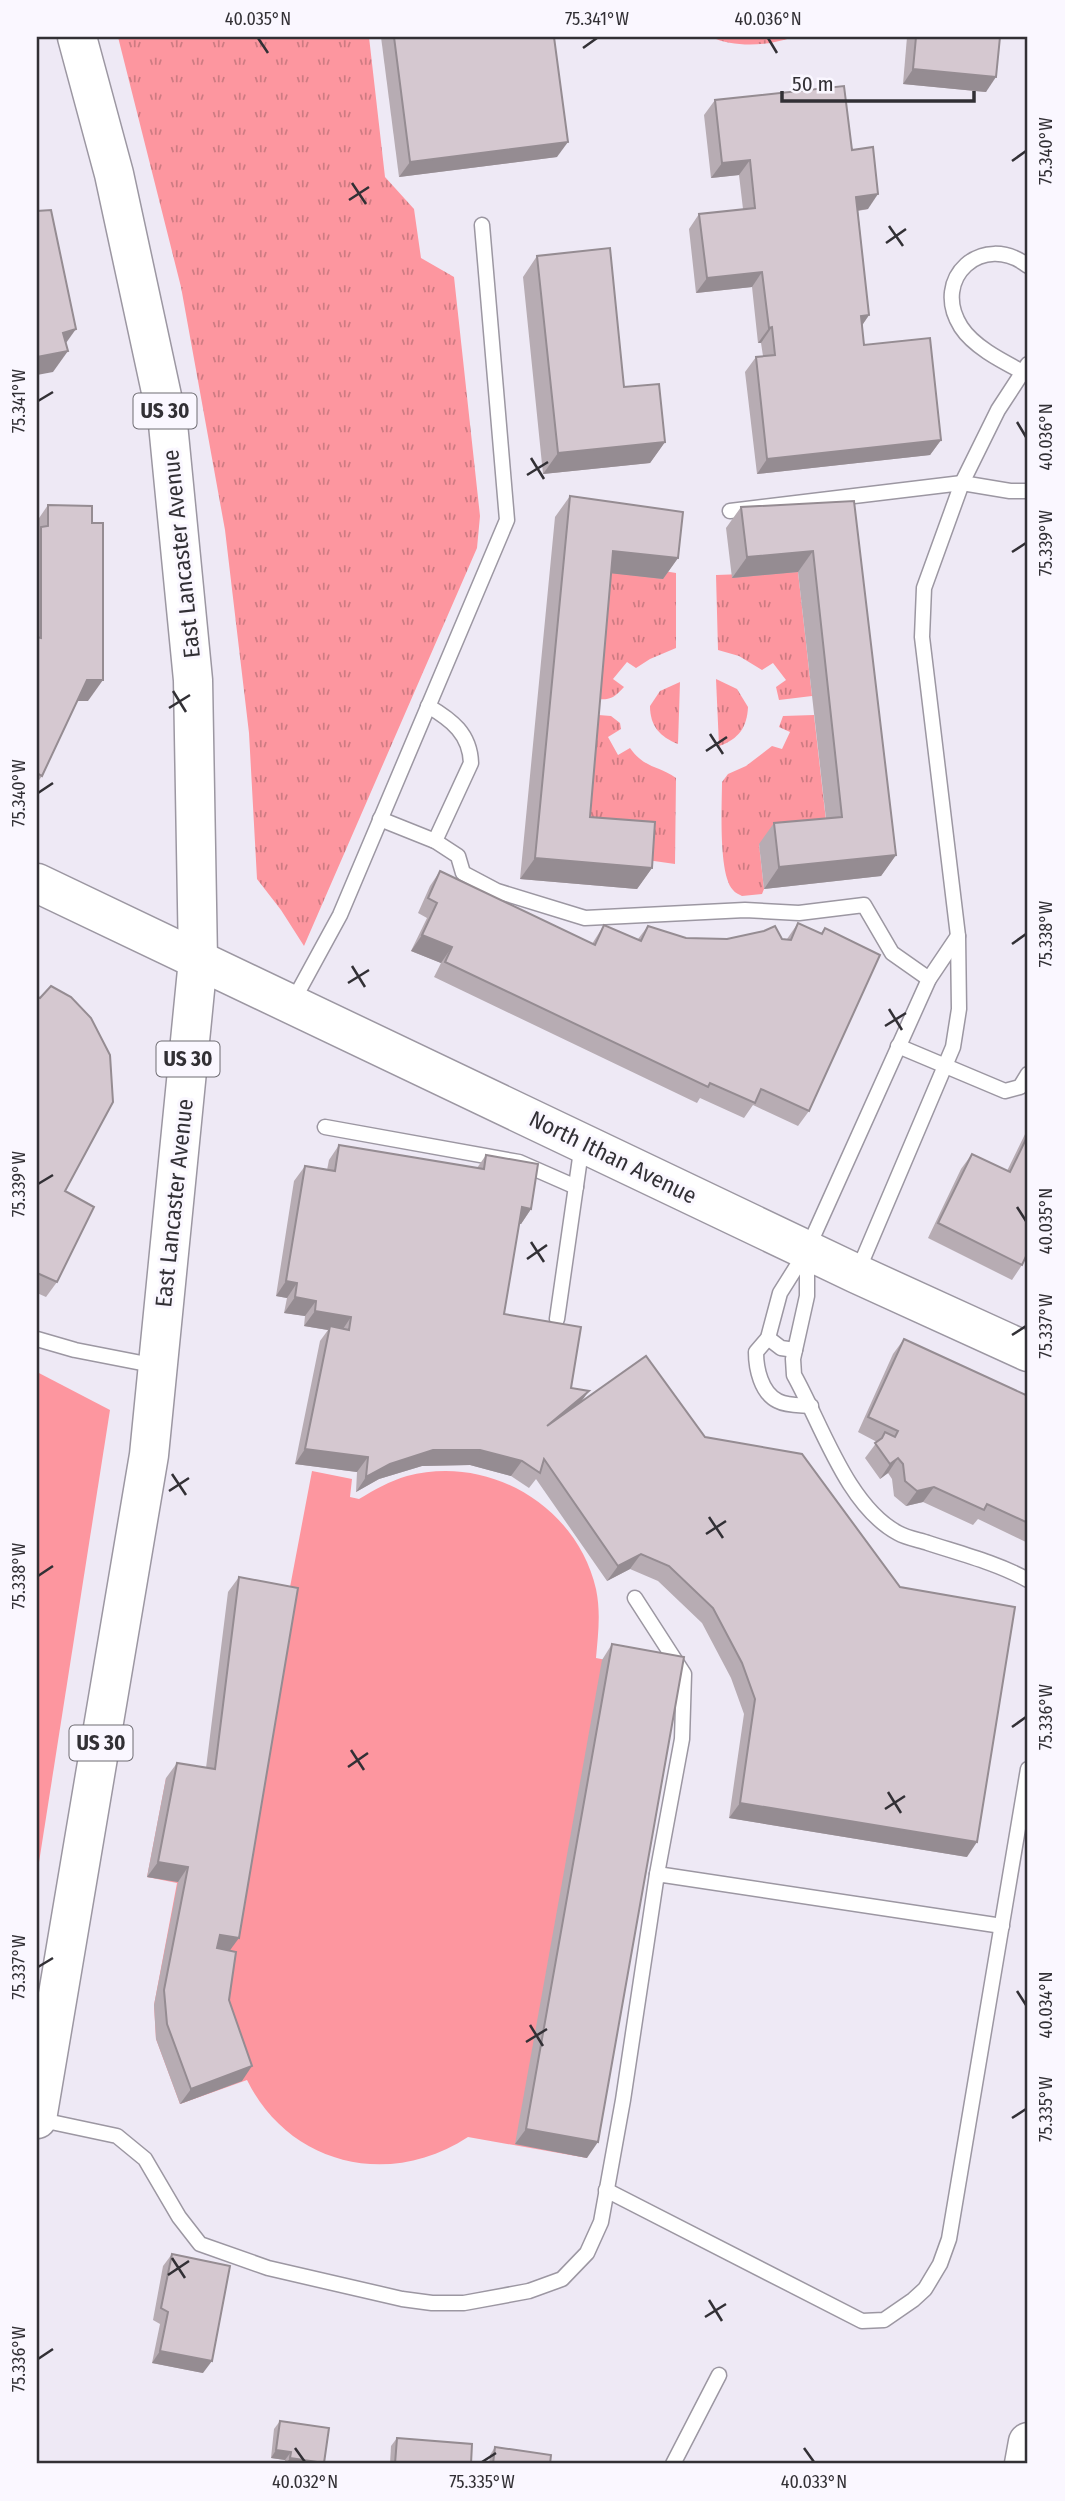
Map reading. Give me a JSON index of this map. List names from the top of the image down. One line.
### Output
{"streets":{"main road":["US 30","East Lancaster Avenue","North Ithan Avenue"]},"crossings":[["East Lancaster Avenue","North Ithan Avenue"]],"scale_bar":"50 m","coordinates":["40.035°N","75.341°W","40.036°N","75.340°W","75.339°W","75.338°W","75.337°W","75.336°W","40.034°N","75.335°W","40.032°N","40.033°N"]}
